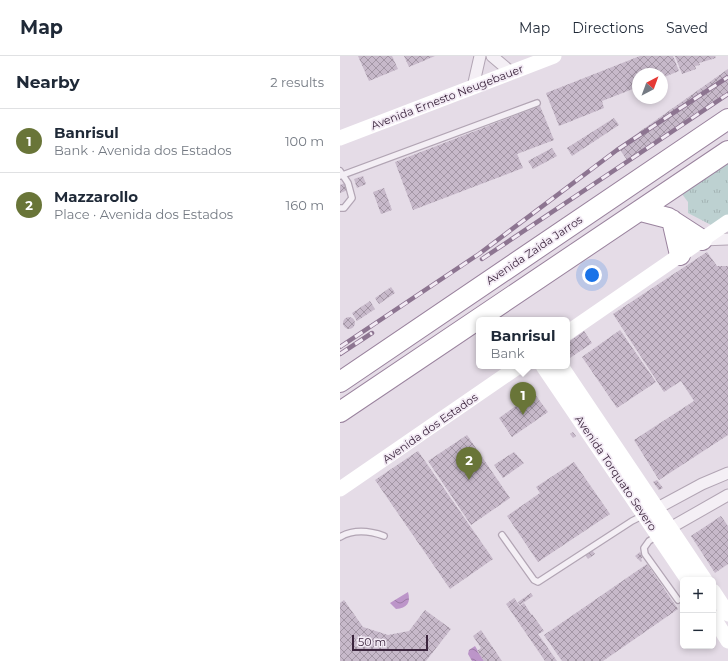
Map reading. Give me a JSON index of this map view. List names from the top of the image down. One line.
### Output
{"streets":{"highway":["Avenida Zaida Jarros"],"street":["Avenida Ernesto Neugebauer","Avenida dos Estados","Avenida Torquato Severo"]},"scale_bar":"50 m","north":"top right","page":{"header":"Map","nav":["Map","Directions","Saved"],"heading":["Nearby","2 results"],"list":[{"mark":"1","name":"Banrisul","note":"Bank · Avenida dos Estados","value":"100 m"},{"mark":"2","name":"Mazzarollo","note":"Place · Avenida dos Estados","value":"160 m"}],"popup":["Banrisul","Bank"],"pins":["1","2"],"map_buttons":["+","−"],"scale":"50 m"}}
